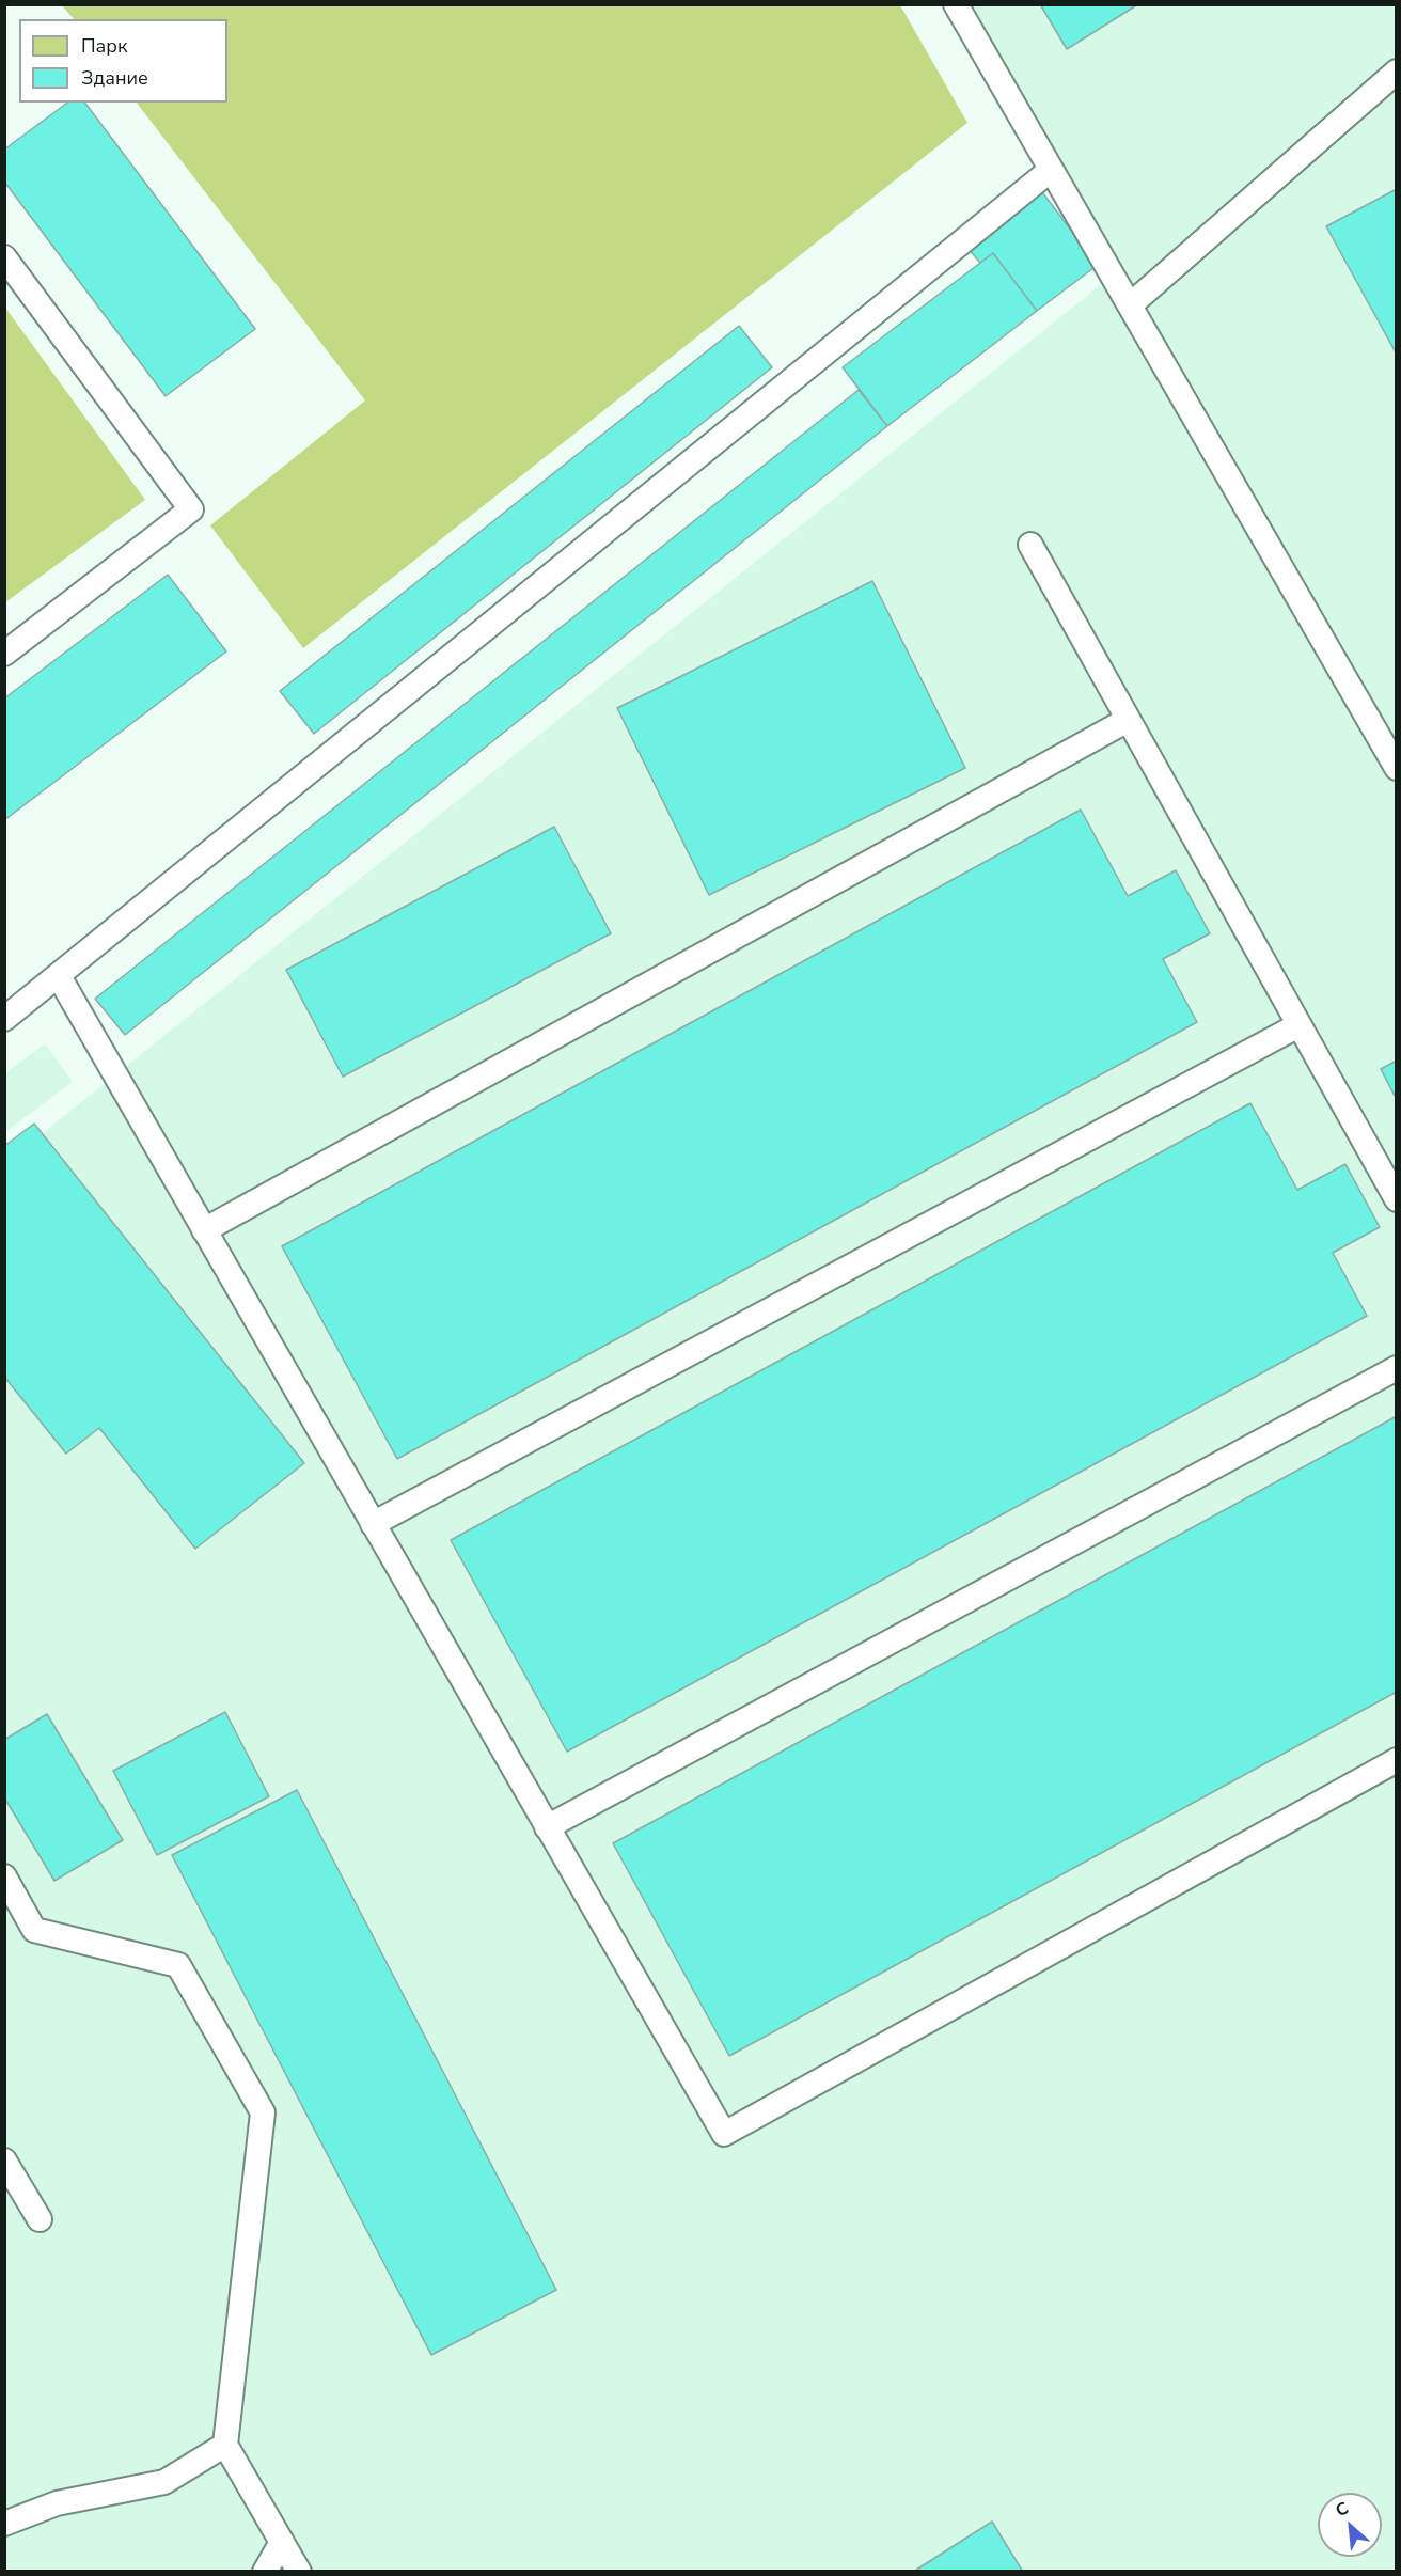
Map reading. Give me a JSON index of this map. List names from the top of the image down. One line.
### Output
{"legend":["Парк","Здание"],"north":"top left"}
